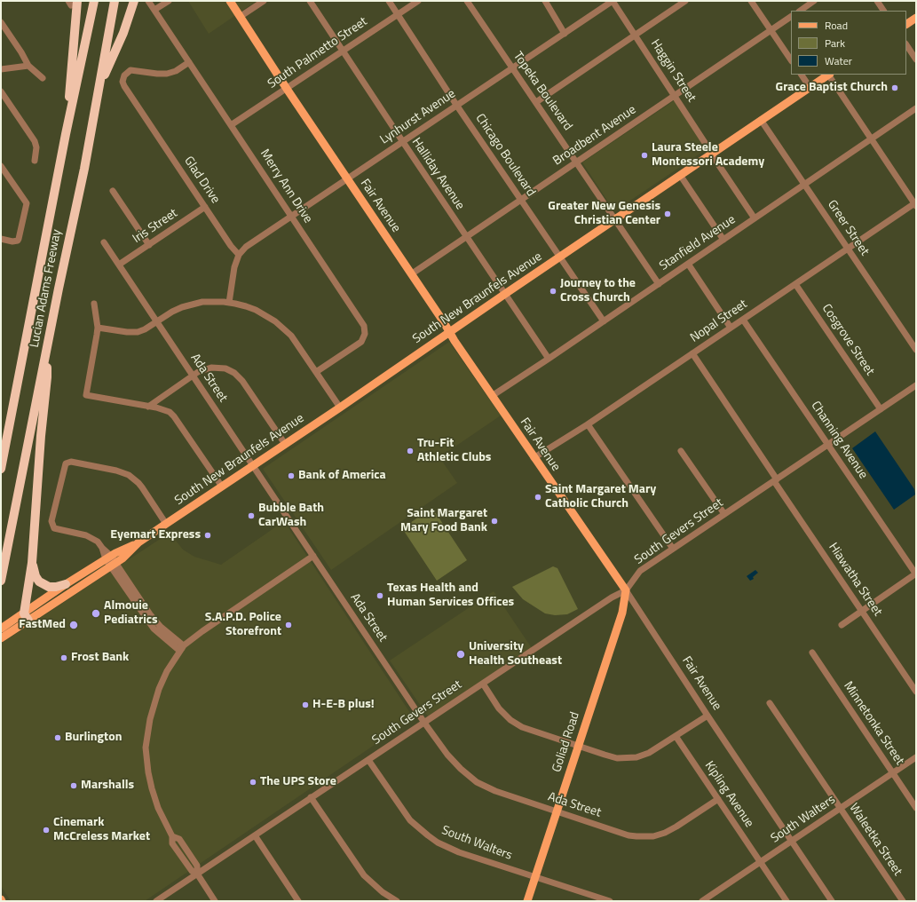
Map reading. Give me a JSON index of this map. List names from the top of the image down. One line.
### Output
{"streets":{"highway":["Lucian Adams Freeway"],"main road":["Fair Avenue","South New Braunfels Avenue","Goliad Road"],"street":["South Palmetto Street","Haggin Street","Topeka Boulevard","Lynhurst Avenue","Broadbent Avenue","Chicago Boulevard","Halliday Avenue","Glad Drive","Merry Ann Drive","Iris Street","Greer Street","Stanfield Avenue","Nopal Street","Cosgrove Street","Ada Street","Channing Avenue","South Gevers Street","Hiawatha Street","Minnetonka Street","Kipling Avenue","South Walters","Waleetka Street"]},"crossings":[["South Palmetto Street","Chicago Boulevard"],["South Palmetto Street","Halliday Avenue"],["South Palmetto Street","Merry Ann Drive"],["South Palmetto Street","Fair Avenue"],["Haggin Street","Lynhurst Avenue"],["Haggin Street","Broadbent Avenue"],["Haggin Street","Stanfield Avenue"],["Haggin Street","South New Braunfels Avenue"],["Topeka Boulevard","Lynhurst Avenue"],["Topeka Boulevard","Broadbent Avenue"],["Topeka Boulevard","Stanfield Avenue"],["Topeka Boulevard","South New Braunfels Avenue"],["Lynhurst Avenue","Chicago Boulevard"],["Lynhurst Avenue","Halliday Avenue"],["Lynhurst Avenue","Glad Drive"],["Lynhurst Avenue","Merry Ann Drive"],["Lynhurst Avenue","Fair Avenue"],["Broadbent Avenue","Chicago Boulevard"],["Broadbent Avenue","Halliday Avenue"],["Broadbent Avenue","Fair Avenue"],["Chicago Boulevard","Stanfield Avenue"],["Chicago Boulevard","South New Braunfels Avenue"],["Halliday Avenue","Stanfield Avenue"],["Halliday Avenue","South New Braunfels Avenue"],["Glad Drive","Merry Ann Drive"],["Glad Drive","Iris Street"],["Fair Avenue","Stanfield Avenue"],["Fair Avenue","South New Braunfels Avenue"],["Fair Avenue","Nopal Street"],["Fair Avenue","South Gevers Street"],["Fair Avenue","Goliad Road"],["Fair Avenue","South Walters"],["Iris Street","Ada Street"],["Greer Street","Stanfield Avenue"],["Greer Street","South New Braunfels Avenue"],["Greer Street","Nopal Street"],["South New Braunfels Avenue","Ada Street"],["Nopal Street","Cosgrove Street"],["Nopal Street","Channing Avenue"],["Nopal Street","Hiawatha Street"],["Cosgrove Street","South Gevers Street"],["Ada Street","South Gevers Street"],["Ada Street","Goliad Road"],["Ada Street","Kipling Avenue"],["Channing Avenue","South Gevers Street"],["South Gevers Street","Hiawatha Street"],["South Gevers Street","Goliad Road"],["South Gevers Street","South Walters"],["Minnetonka Street","South Walters"],["Goliad Road","South Walters"],["Kipling Avenue","South Walters"],["South Walters","Waleetka Street"]],"places":["Grace Baptist Church","Laura Steele Montessori Academy","Greater New Genesis Christian Center","Journey to the Cross Church","Tru-Fit Athletic Clubs","Bank of America","Saint Margaret Mary Catholic Church","Bubble Bath CarWash","Saint Margaret Mary Food Bank","Eyemart Express","Texas Health and Human Services Offices","Almouie Pediatrics","FastMed","S.A.P.D. Police Storefront","University Health Southeast","Frost Bank","H-E-B plus!","Burlington","The UPS Store","Marshalls","Cinemark McCreless Market"],"legend":["Road","Park","Water"]}
